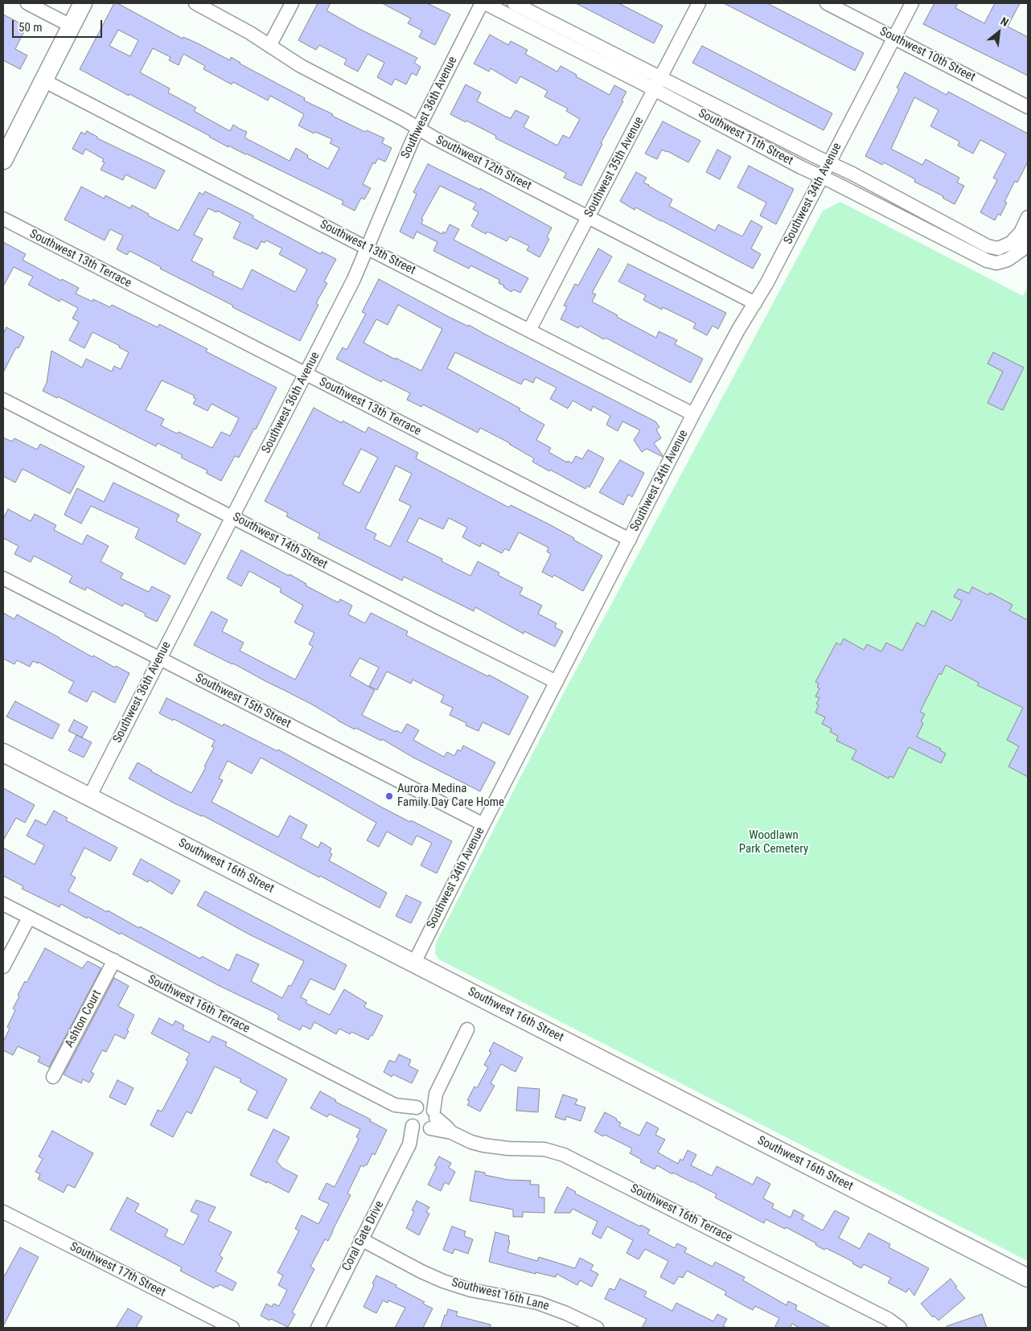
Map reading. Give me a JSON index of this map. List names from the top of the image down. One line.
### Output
{"streets":{"street":["Southwest 10th Street","Southwest 36th Avenue","Southwest 11th Street","Southwest 12th Street","Southwest 35th Avenue","Southwest 34th Avenue","Southwest 13th Street","Southwest 13th Terrace","Southwest 14th Street","Southwest 15th Street","Southwest 16th Street","Southwest 16th Terrace","Ashton Court","Coral Gate Drive","Southwest 17th Street","Southwest 16th Lane"]},"crossings":[["Southwest 10th Street","Southwest 34th Avenue"],["Southwest 36th Avenue","Southwest 12th Street"],["Southwest 36th Avenue","Southwest 13th Street"],["Southwest 36th Avenue","Southwest 13th Terrace"],["Southwest 36th Avenue","Southwest 14th Street"],["Southwest 36th Avenue","Southwest 15th Street"],["Southwest 36th Avenue","Southwest 16th Street"],["Southwest 11th Street","Southwest 35th Avenue"],["Southwest 11th Street","Southwest 34th Avenue"],["Southwest 12th Street","Southwest 35th Avenue"],["Southwest 12th Street","Southwest 34th Avenue"],["Southwest 35th Avenue","Southwest 13th Street"],["Southwest 34th Avenue","Southwest 13th Street"],["Southwest 34th Avenue","Southwest 13th Terrace"],["Southwest 34th Avenue","Southwest 14th Street"],["Southwest 34th Avenue","Southwest 15th Street"],["Southwest 34th Avenue","Southwest 16th Street"],["Southwest 16th Terrace","Ashton Court"],["Southwest 16th Terrace","Coral Gate Drive"],["Coral Gate Drive","Southwest 16th Lane"]],"parks":["Woodlawn Park Cemetery"],"places":["Aurora Medina Family Day Care Home"],"scale_bar":"50 m","north":"top right"}
